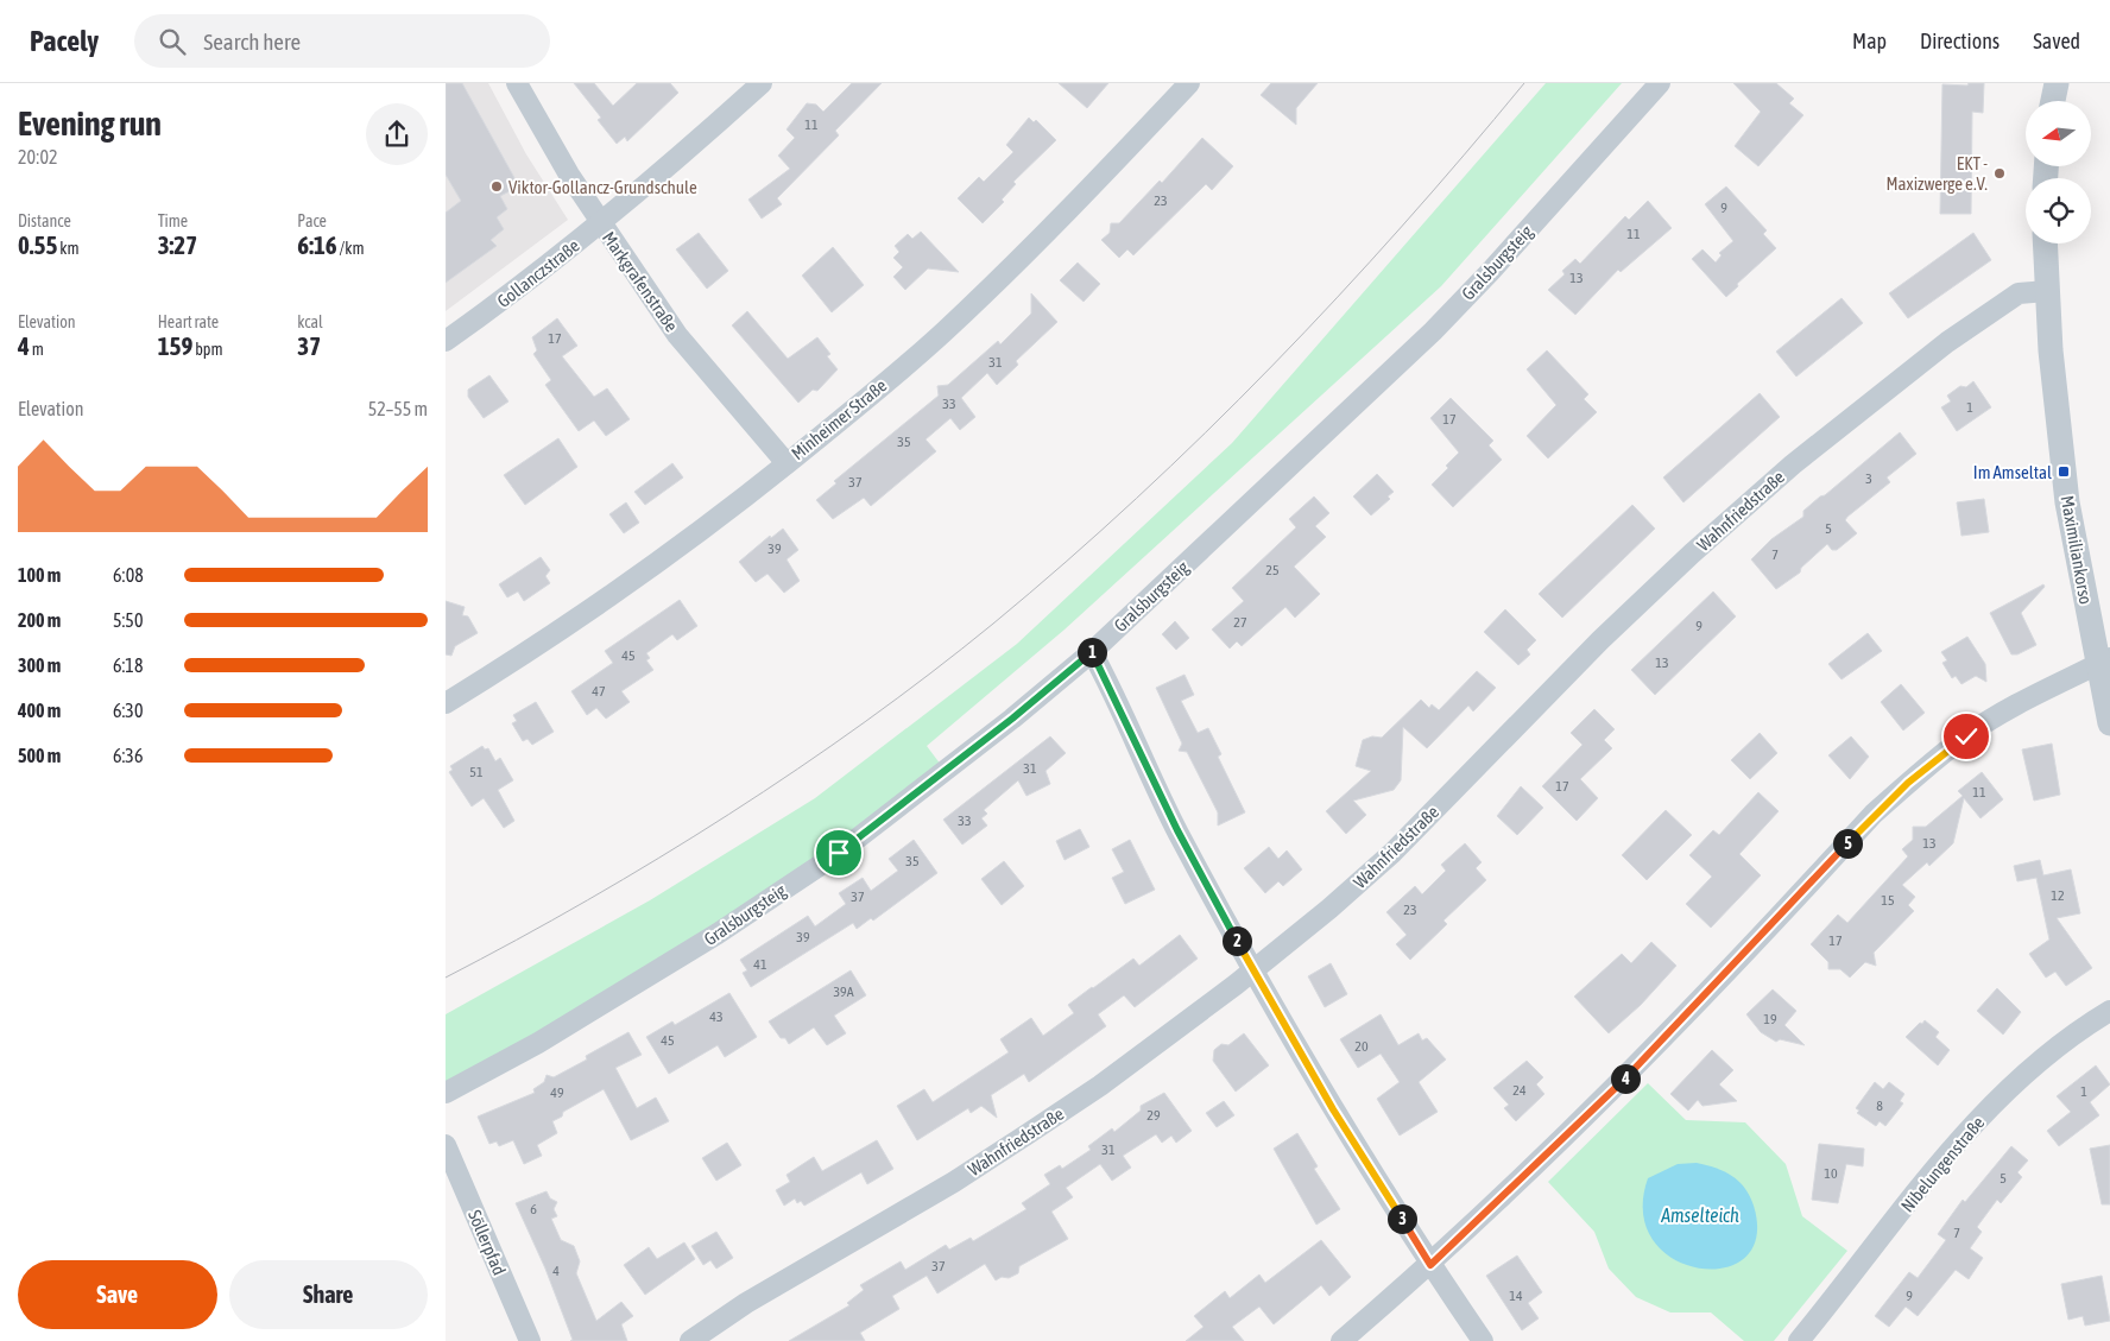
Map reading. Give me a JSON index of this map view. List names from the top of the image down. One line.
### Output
{"streets":{"street":["Gralsburgsteig","Gollanczstraße","Markgrafenstraße","Minheimer Straße","Wahnfriedstraße","Maximiliankorso","Nibelungenstraße","Söllerpfad"]},"crossings":[["Gollanczstraße","Markgrafenstraße"],["Markgrafenstraße","Minheimer Straße"],["Wahnfriedstraße","Maximiliankorso"]],"water":["Amselteich"],"places":{"other":["EKT - Maxizwerge e.V.","Viktor-Gollancz-Grundschule"],"transit":["Im Amseltal"]},"house_numbers":["11","23","9","11","13","17","31","33","1","17","35","3","37","5","39","7","25","27","9","45","13","47","31","51","17","11","33","13","35","12","37","15","23","39","17","41","39A","43","19","45","20","24","1","49","8","29","31","10","5","6","7","37","4","14","9"],"north":"left","page":{"header":"Pacely","search":"Search here","nav":["Map","Directions","Saved"],"heading":["Evening run","20:02"],"stats":[["Distance","0.55 km"],["Time","3:27"],["Pace","6:16 /km"],["Elevation","4 m"],["Heart rate","159 bpm"],["kcal","37"]],"chart":["Elevation","52–55 m"],"list":[{"name":"100 m","note":"6:08"},{"name":"200 m","note":"5:50"},{"name":"300 m","note":"6:18"},{"name":"400 m","note":"6:30"},{"name":"500 m","note":"6:36"}],"pins":["1","5","2","4","3"],"buttons":["Save","Share"]}}
